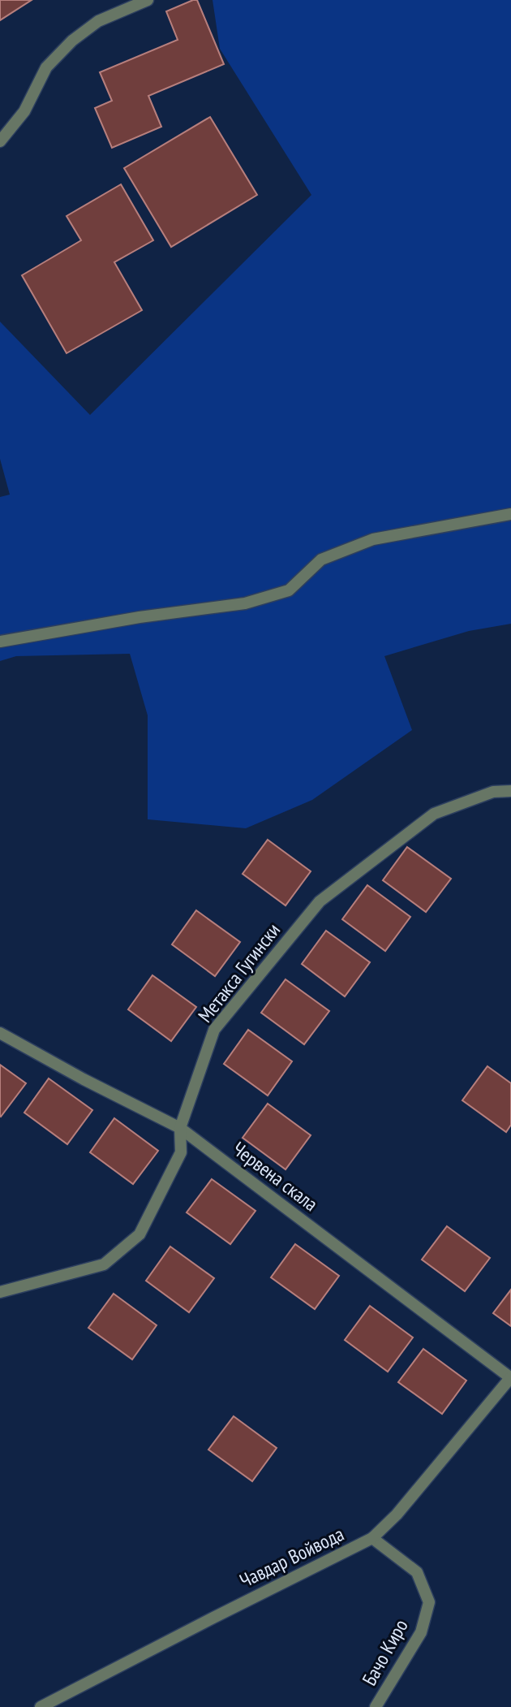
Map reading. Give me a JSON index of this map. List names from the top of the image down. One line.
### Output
{"streets":{"street":["Метакса Гугински","Червена скала","Чавдар Войвода","Бачо Киро"]},"crossings":[["Метакса Гугински","Червена скала"],["Червена скала","Чавдар Войвода"],["Чавдар Войвода","Бачо Киро"]]}
